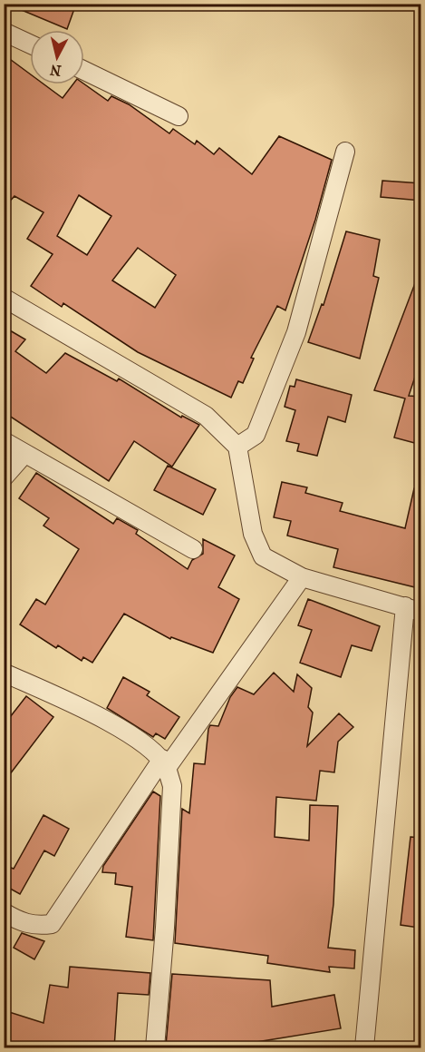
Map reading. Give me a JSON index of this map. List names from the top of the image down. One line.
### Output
{"north":"bottom"}
